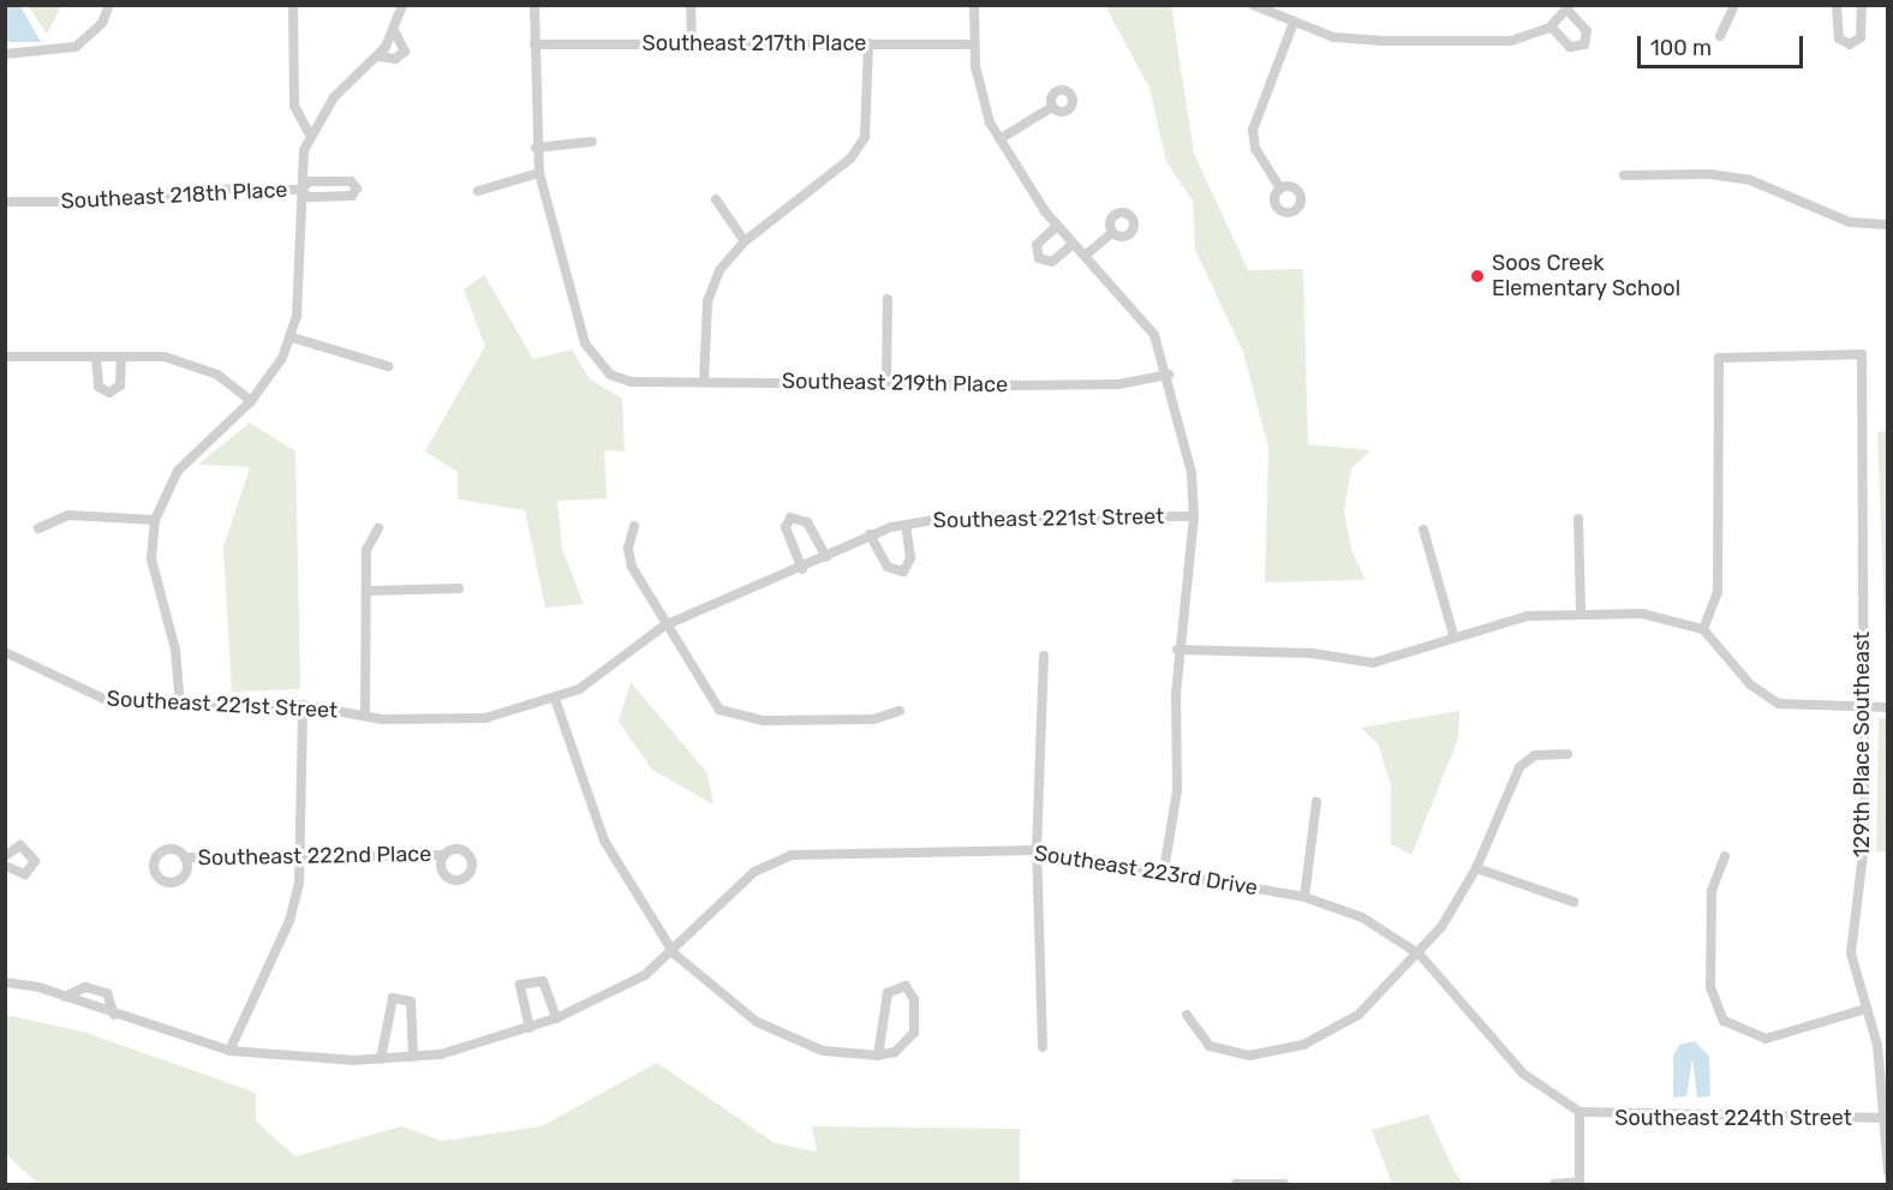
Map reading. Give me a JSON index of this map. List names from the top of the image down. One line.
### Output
{"streets":{"street":["Southeast 217th Place","Southeast 218th Place","Southeast 219th Place","Southeast 221st Street","129th Place Southeast","Southeast 222nd Place","Southeast 223rd Drive","Southeast 224th Street"]},"crossings":[["129th Place Southeast","Southeast 224th Street"],["Southeast 223rd Drive","Southeast 224th Street"]],"places":["Soos Creek Elementary School"],"scale_bar":"100 m"}
